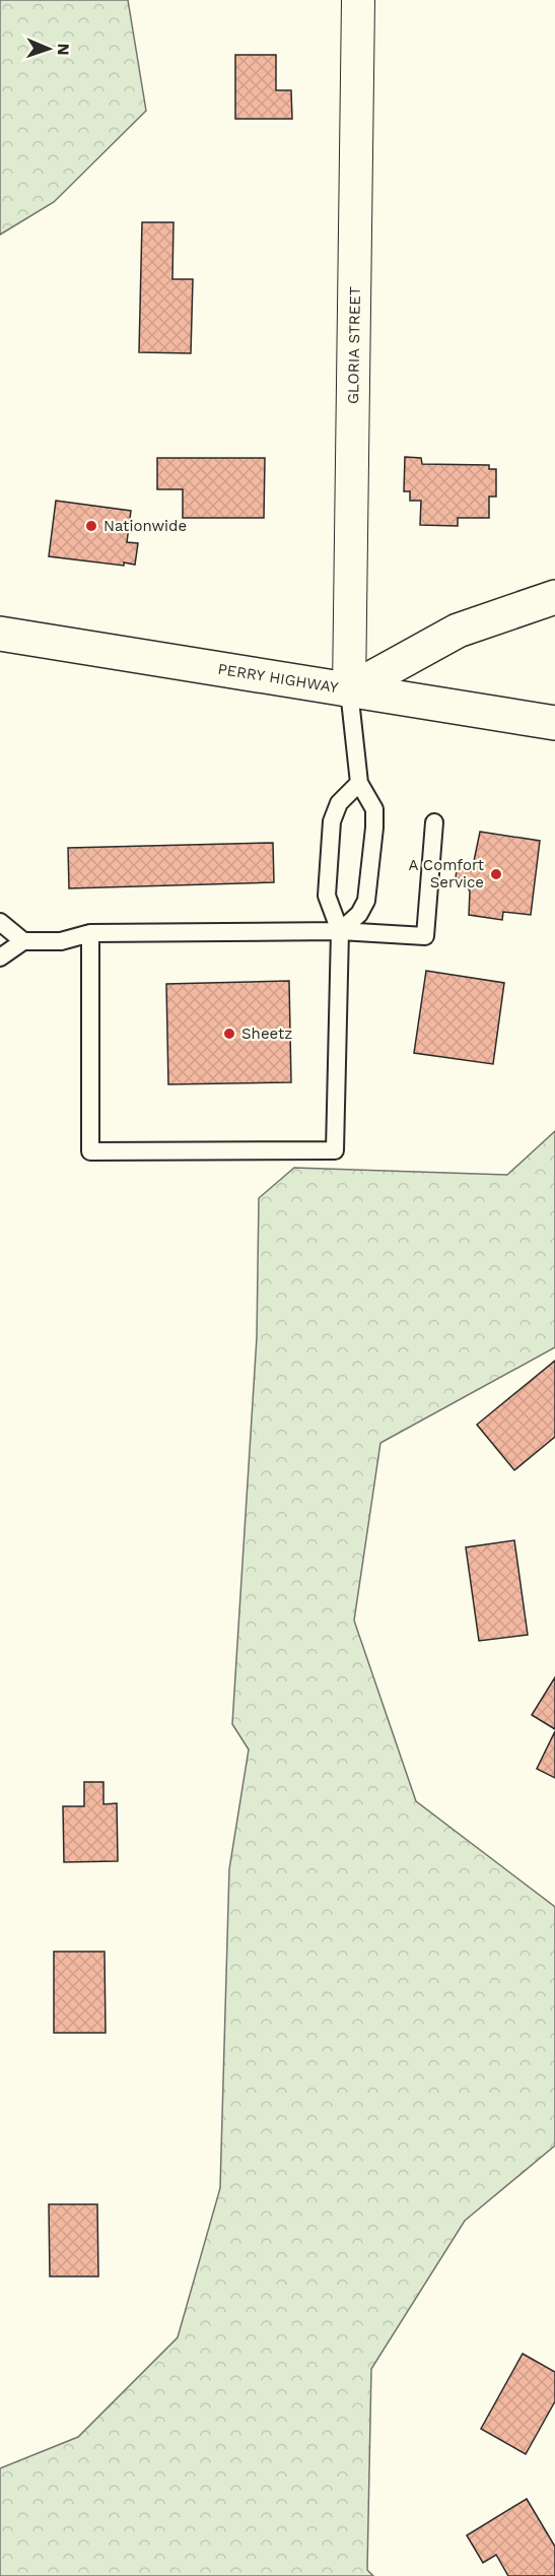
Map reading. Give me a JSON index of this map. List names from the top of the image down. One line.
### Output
{"streets":{"main road":["PERRY HIGHWAY"],"street":["GLORIA STREET"]},"crossings":[["GLORIA STREET","PERRY HIGHWAY"]],"places":["Nationwide","A Comfort Service","Sheetz"],"north":"right"}
